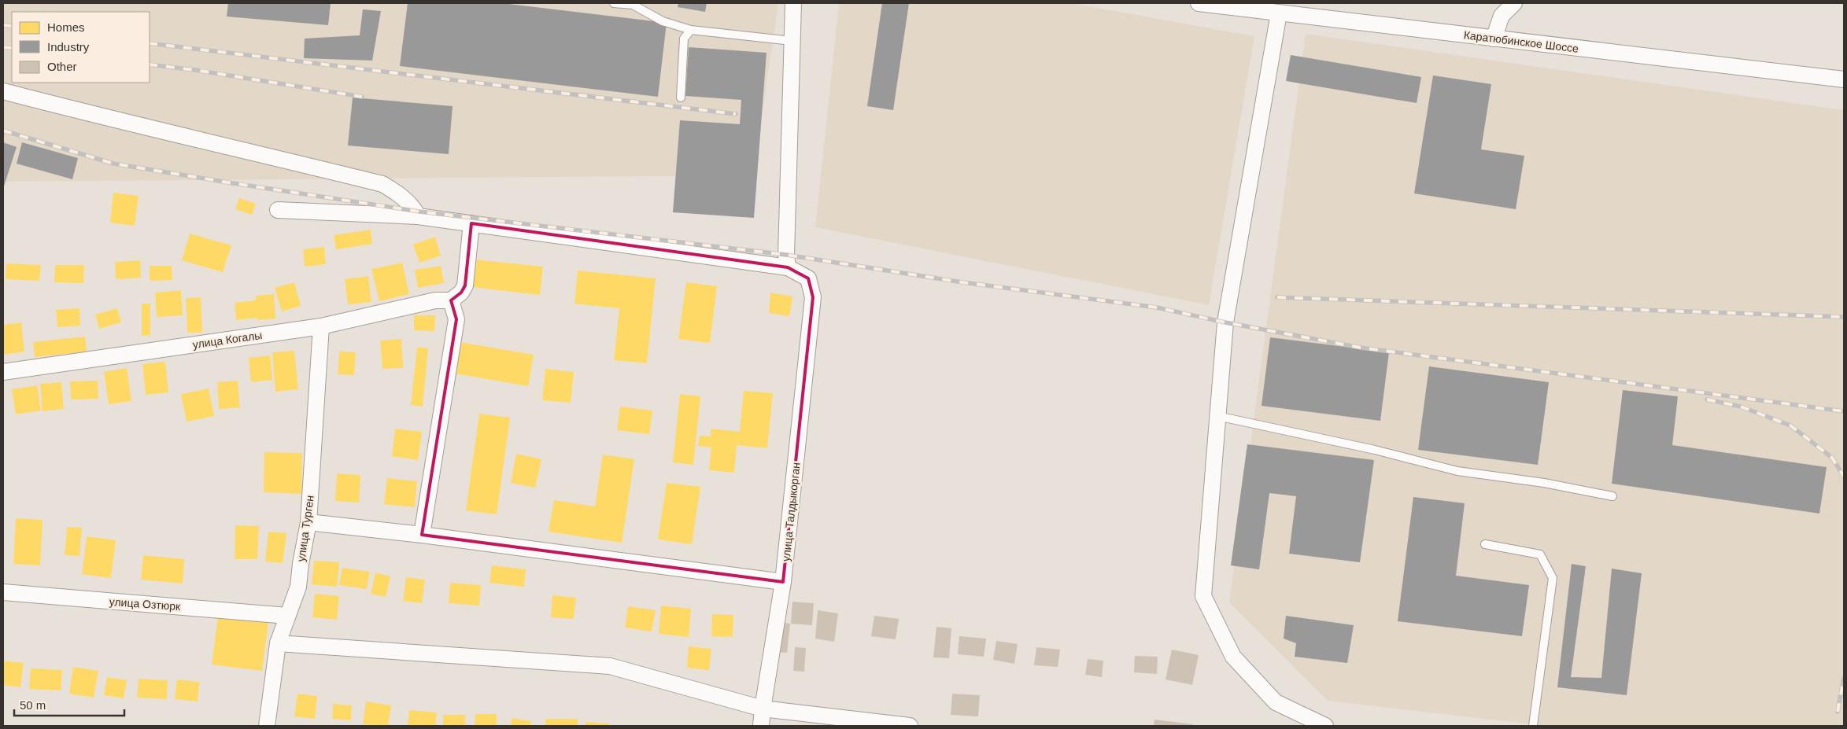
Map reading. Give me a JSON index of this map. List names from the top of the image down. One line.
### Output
{"streets":{"street":["Каратюбинское Шоссе","улица Когалы","улица Талдыкорган","улица Турген","улица Озтюрк"]},"crossings":[["улица Когалы","улица Турген"],["улица Турген","улица Озтюрк"]],"legend":["Homes","Industry","Other"],"scale_bar":"50 m"}
